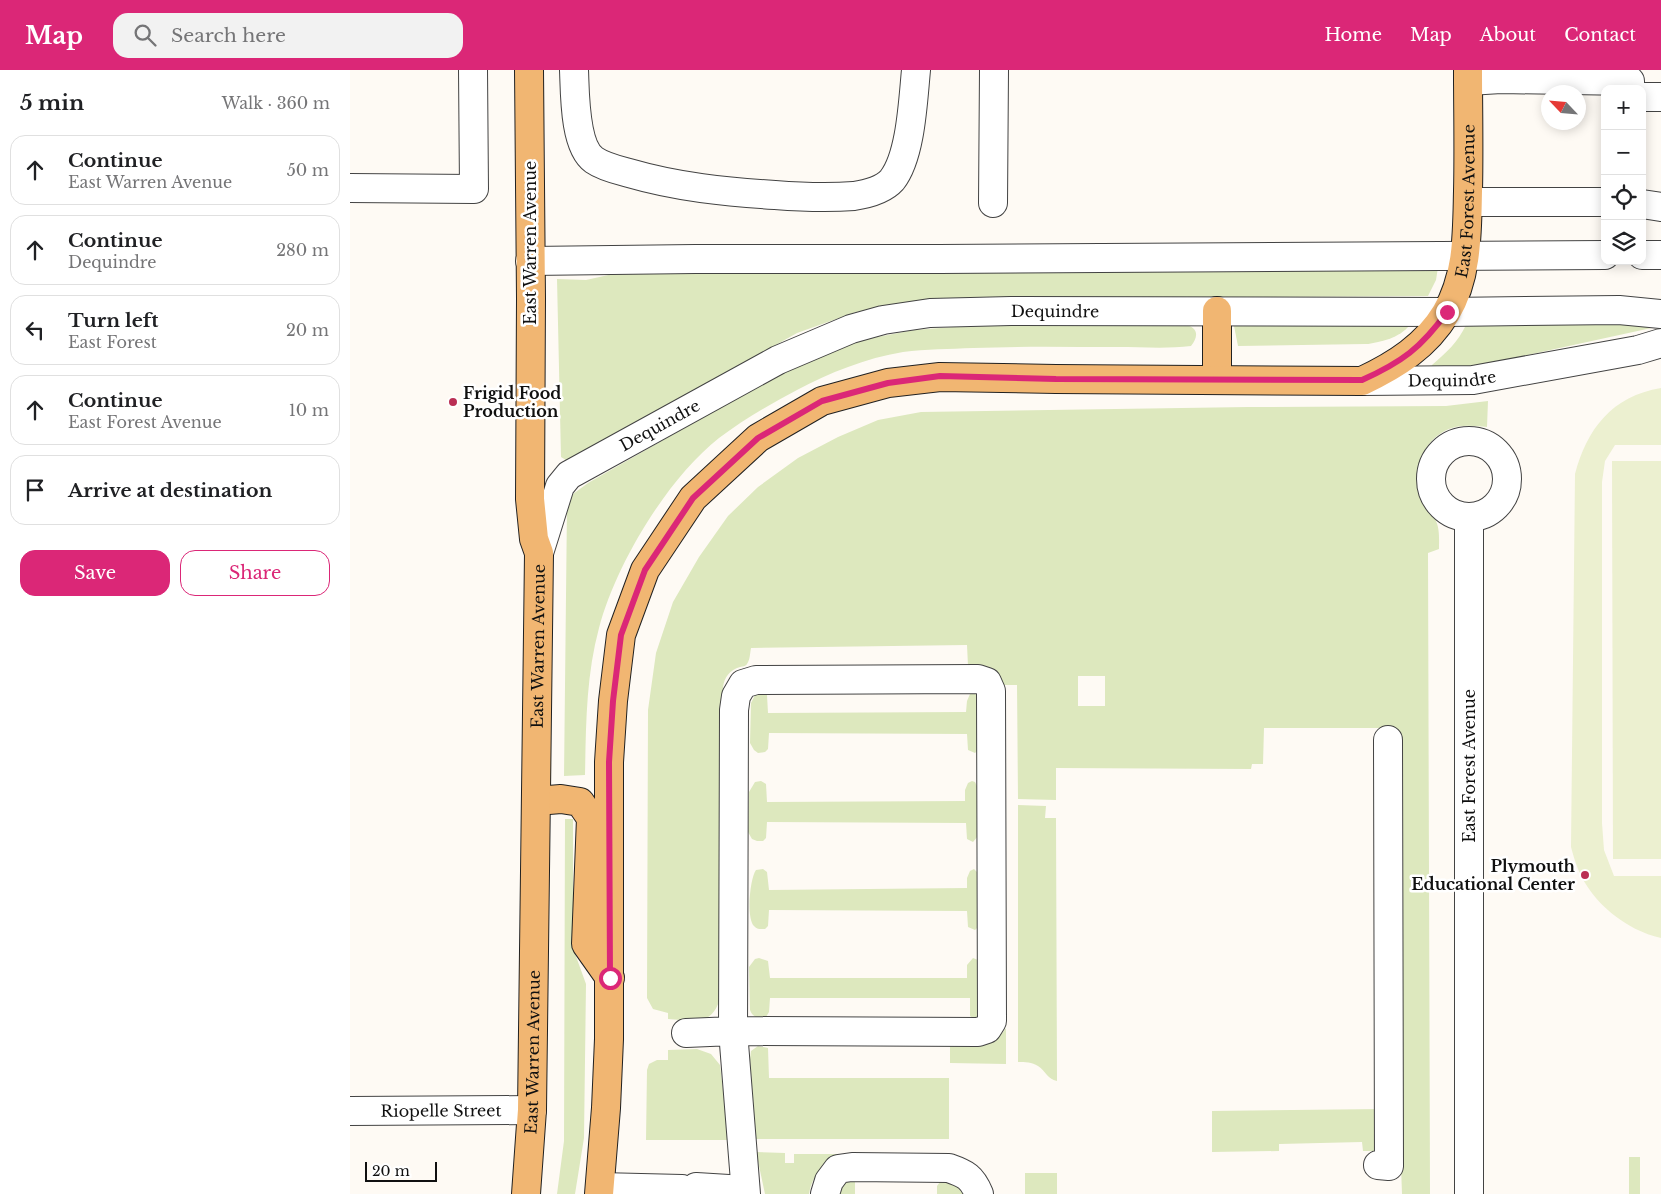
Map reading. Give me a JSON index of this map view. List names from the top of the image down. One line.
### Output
{"streets":{"main road":["East Forest Avenue","East Warren Avenue","Dequindre"],"street":["Riopelle Street"]},"crossings":[["East Forest Avenue","Dequindre"],["East Warren Avenue","Dequindre"],["East Warren Avenue","Riopelle Street"]],"places":["Frigid Food Production","Plymouth Educational Center"],"scale_bar":"20 m","north":"top left","page":{"header":"Map","search":"Search here","nav":["Home","Map","About","Contact"],"heading":["5 min","Walk · 360 m"],"map_buttons":["+","−"],"list":[["Continue","East Warren Avenue","50 m"],["Continue","Dequindre","280 m"],["Turn left","East Forest","20 m"],["Continue","East Forest Avenue","10 m"],"Arrive at destination"],"buttons":["Save","Share"],"scale":"20 m"}}
